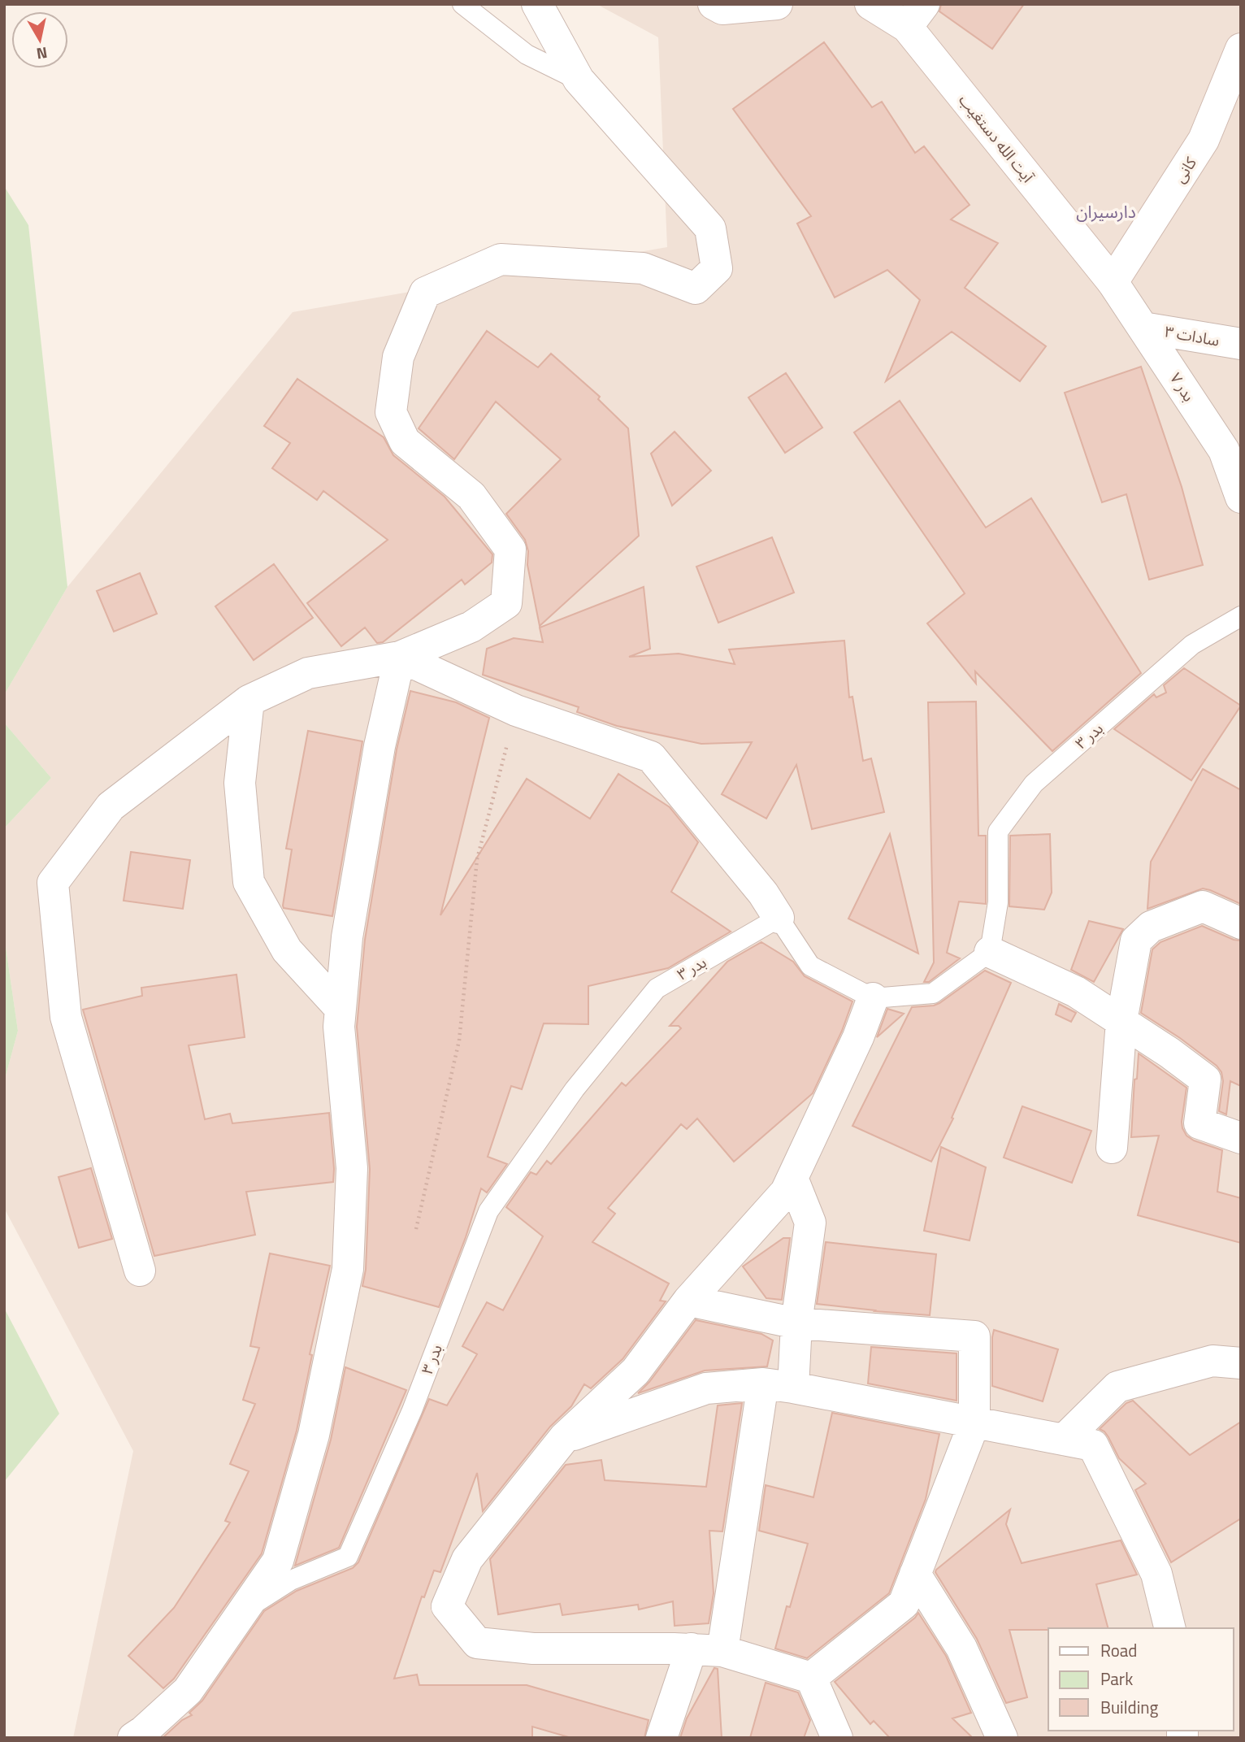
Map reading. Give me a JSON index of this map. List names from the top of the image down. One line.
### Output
{"streets":{"street":["آیت الله دستغیب","کانی","سادات ۳","بدر ۷"],"lane":["بدر ۳"]},"crossings":[["آیت الله دستغیب","کانی"],["آیت الله دستغیب","بدر ۷"],["کانی","بدر ۷"],["سادات ۳","بدر ۷"]],"districts":["دارسیران"],"legend":["Road","Park","Building"],"north":"bottom"}
